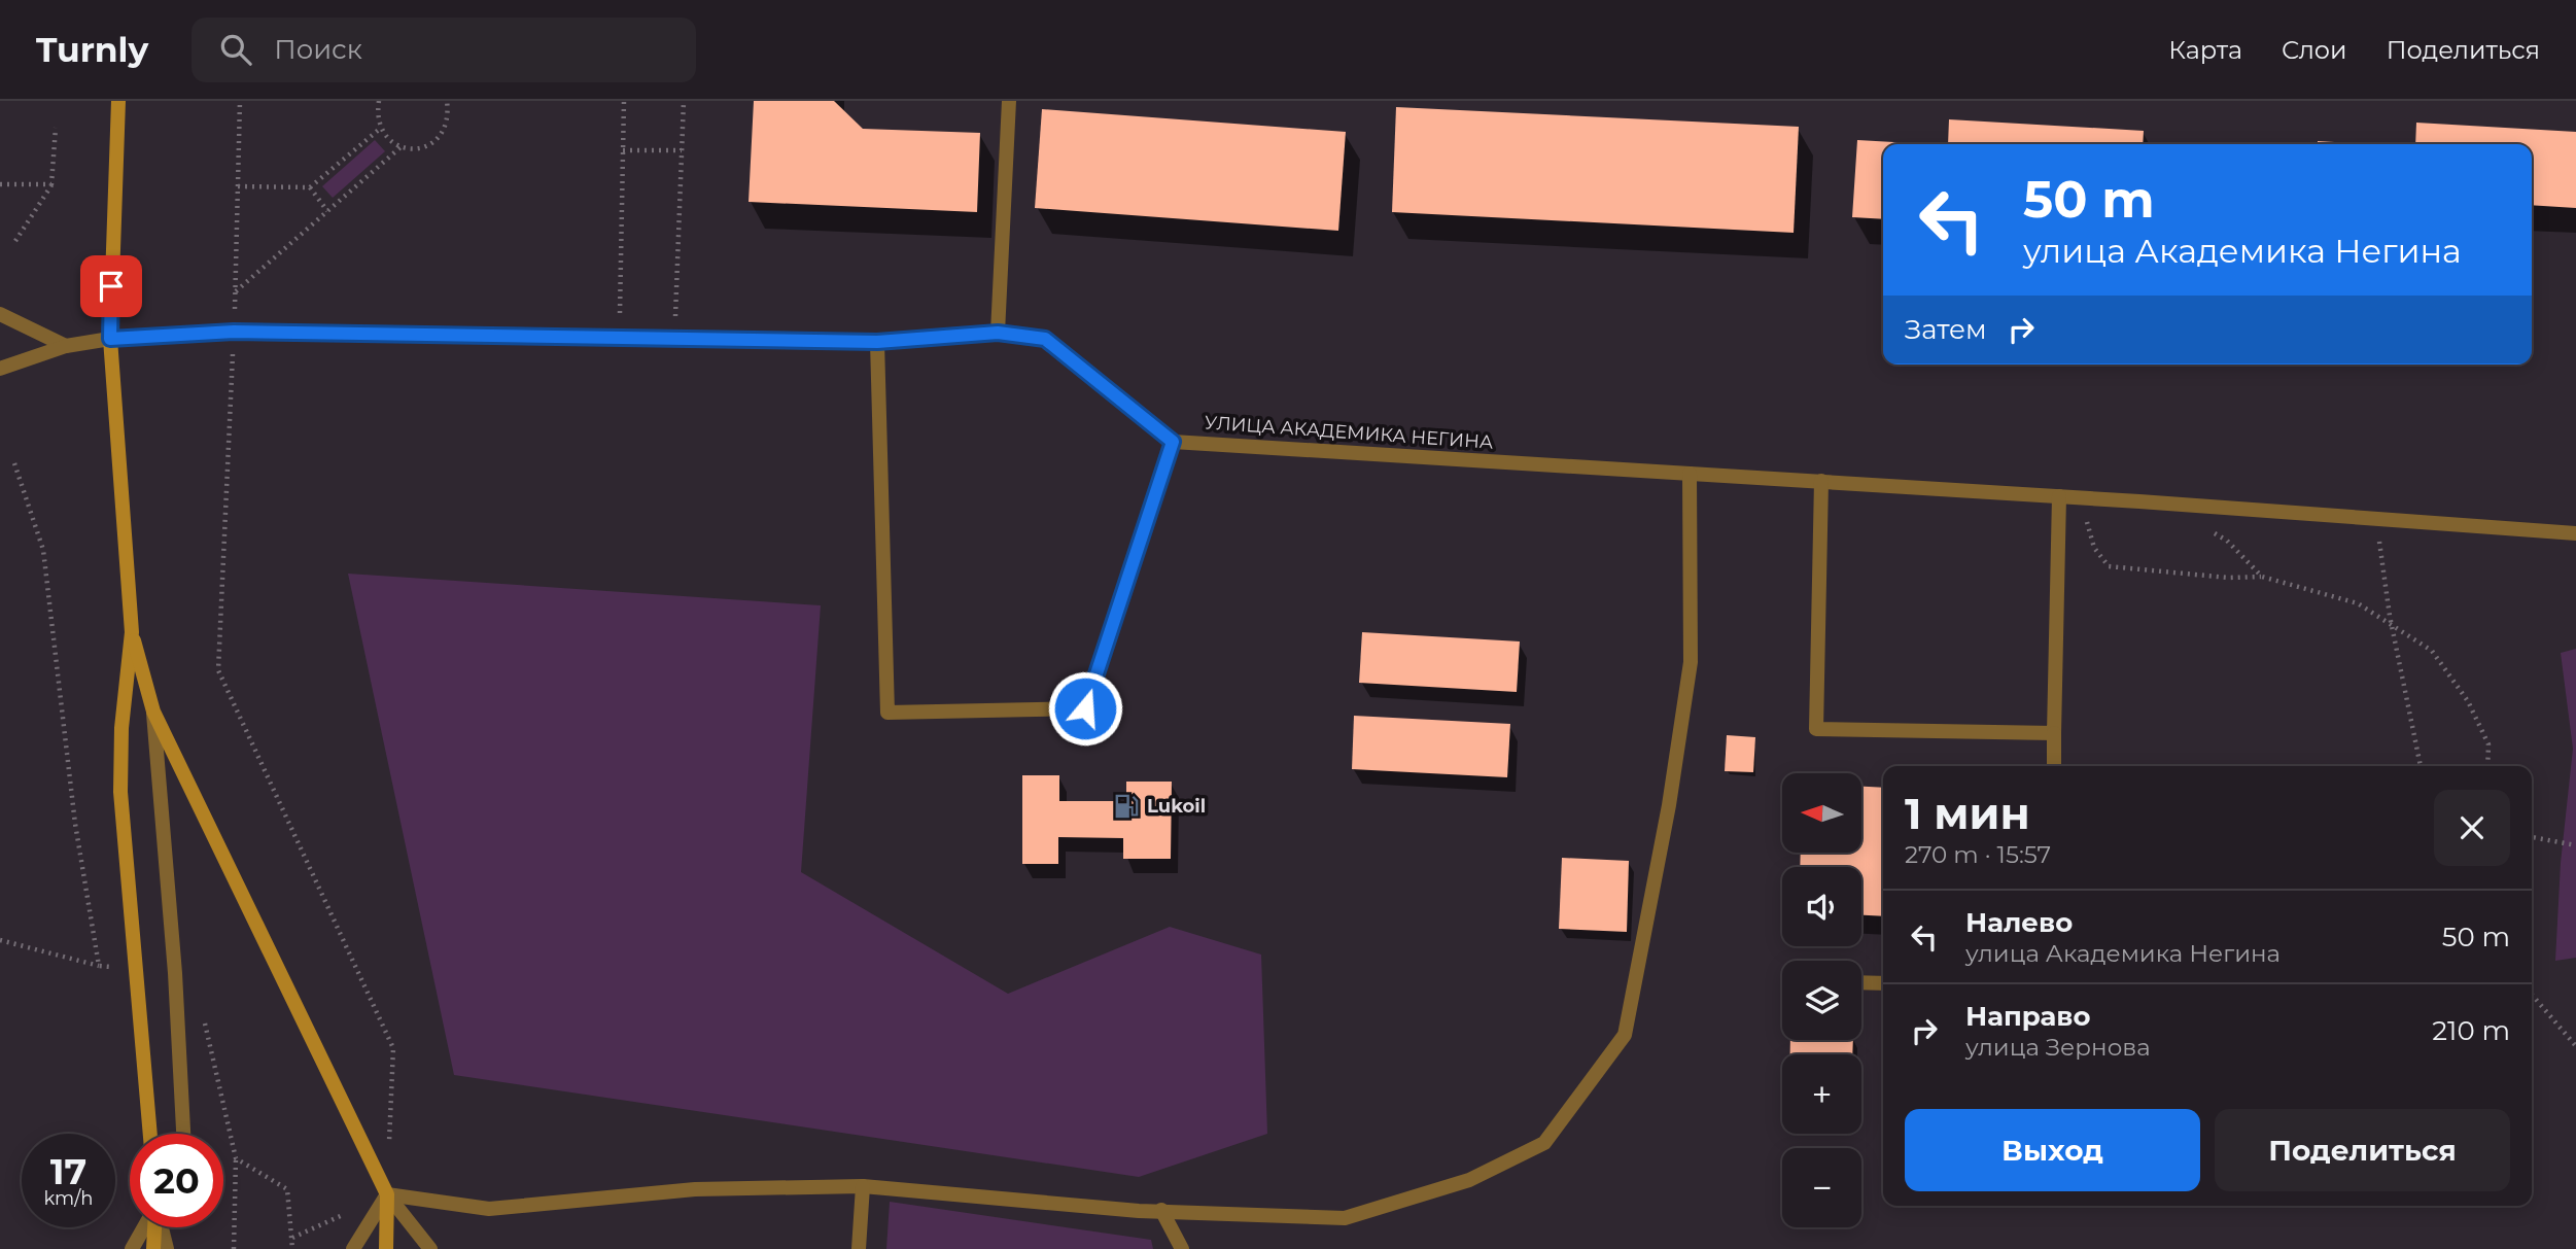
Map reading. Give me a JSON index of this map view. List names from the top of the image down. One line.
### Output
{"streets":{"street":["УЛИЦА АКАДЕМИКА НЕГИНА"]},"places":{"fuel station":["Lukoil"]},"north":"left","page":{"header":"Turnly","search":"Поиск","nav":["Карта","Слои","Поделиться"],"turn":["50 m","улица Академика Негина"],"then":"Затем","heading":["1 мин","270 m · 15:57"],"map_buttons":["+","−"],"list":[{"name":"Налево","note":"улица Академика Негина","value":"50 m"},{"name":"Направо","note":"улица Зернова","value":"210 m"}],"buttons":["Выход","Поделиться"],"speed":"17 km/h","limit":"20"}}
